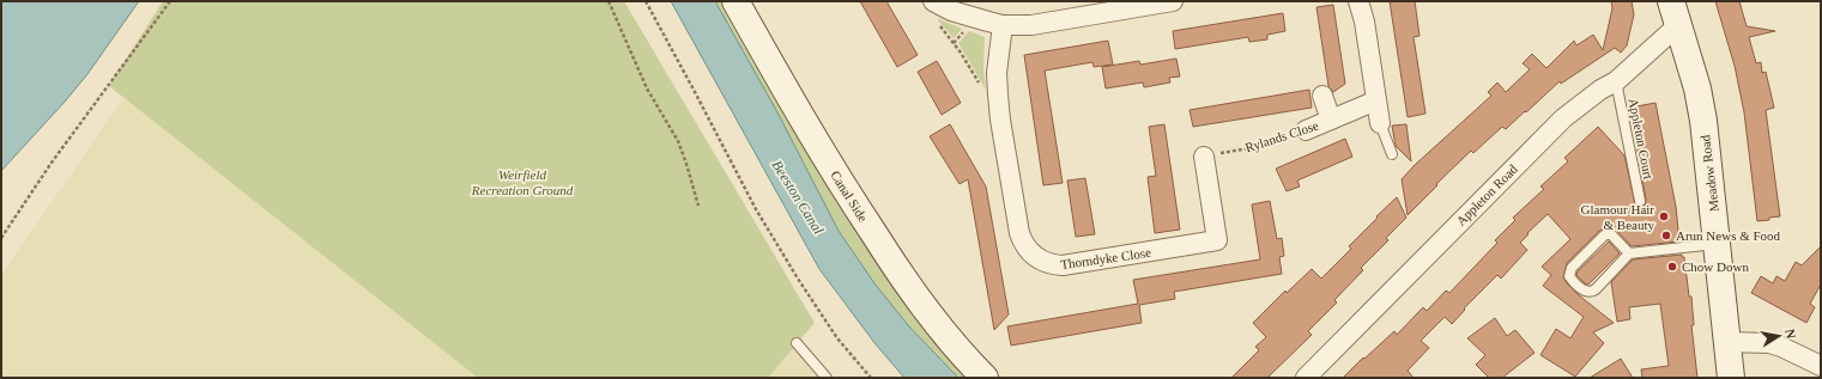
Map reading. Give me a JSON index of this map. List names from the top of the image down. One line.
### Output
{"streets":{"street":["Rylands Close","Meadow Road","Appleton Road","Canal Side","Thorndyke Close"],"lane":["Appleton Court"]},"crossings":[["Rylands Close","Thorndyke Close"],["Appleton Court","Appleton Road"],["Meadow Road","Appleton Road"]],"water":["Beeston Canal"],"parks":["Weirfield Recreation Ground"],"places":["Glamour Hair & Beauty","Arun News & Food","Chow Down"],"north":"right"}
